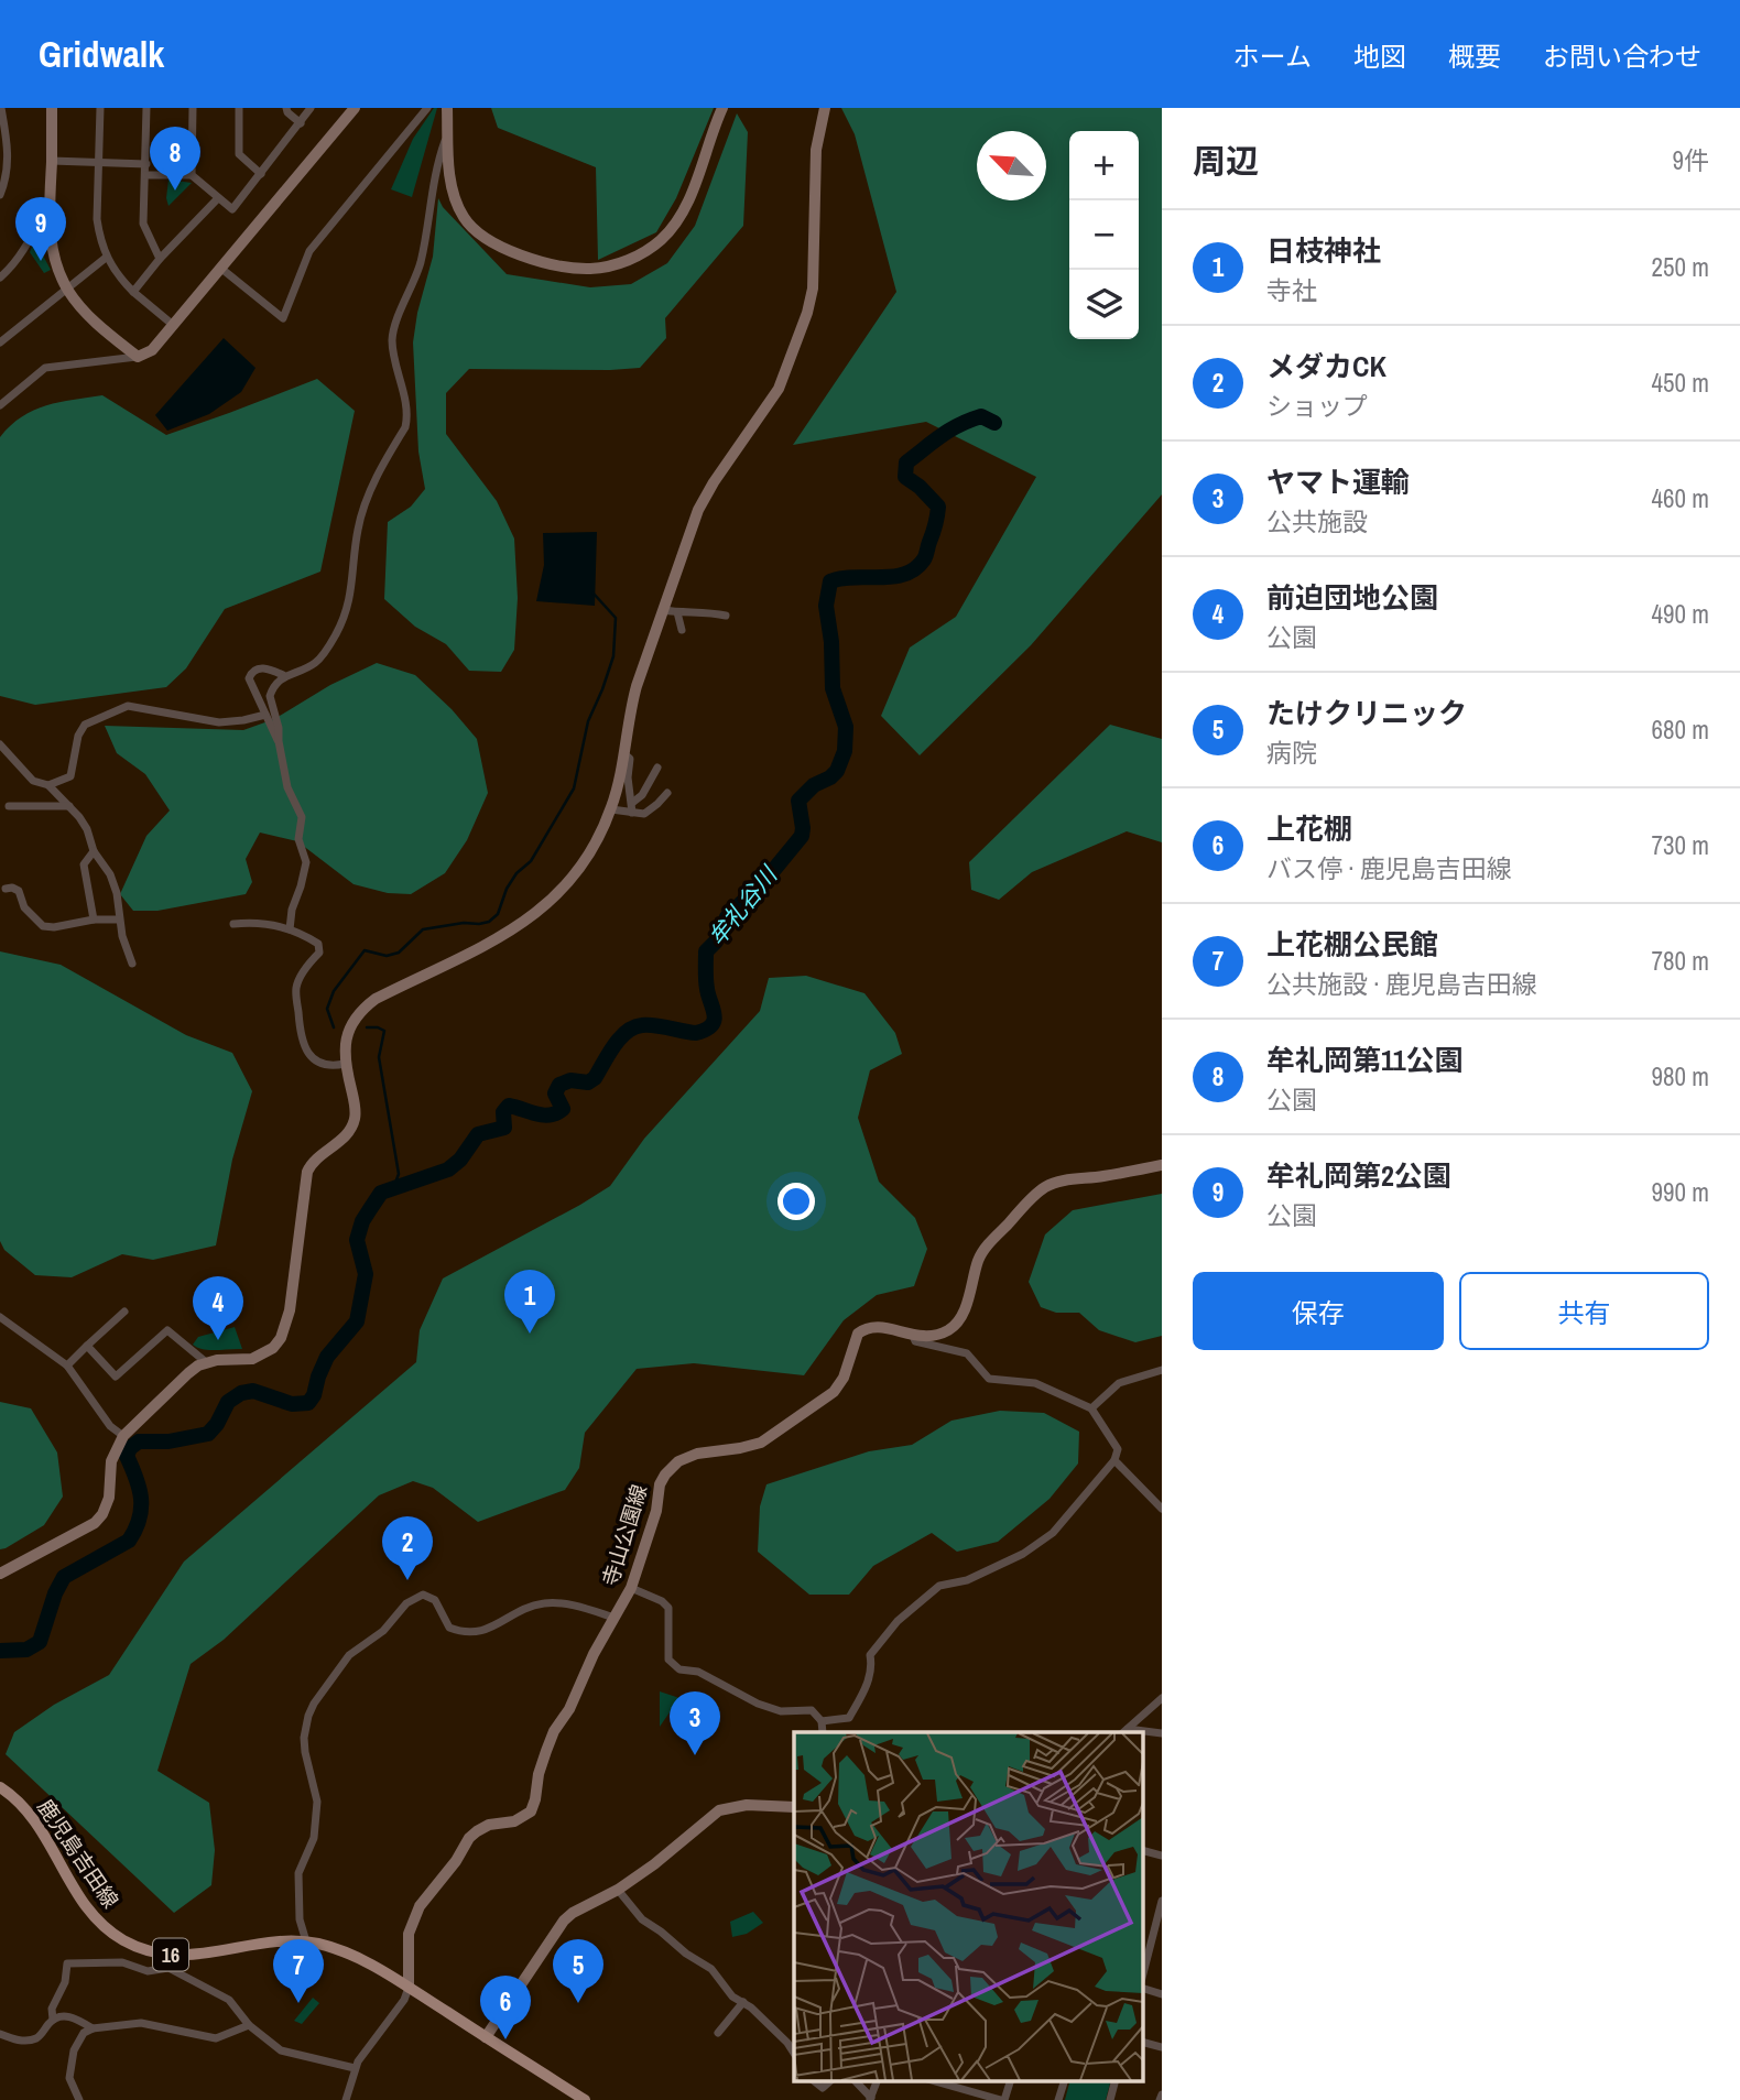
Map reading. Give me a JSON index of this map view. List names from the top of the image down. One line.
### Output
{"streets":{"main road":["鹿児島吉田線","16"],"street":["寺山公園線"]},"crossings":[["寺山公園線","鹿児島吉田線"]],"water":["牟礼谷川"],"north":"top left","page":{"header":"Gridwalk","nav":["ホーム","地図","概要","お問い合わせ"],"heading":["周辺","9件"],"pins":["8","9","1","4","2","3","5","7","6"],"map_buttons":["+","−"],"list":[{"mark":"1","name":"日枝神社","note":"寺社","value":"250 m"},{"mark":"2","name":"メダカCK","note":"ショップ","value":"450 m"},{"mark":"3","name":"ヤマト運輸","note":"公共施設","value":"460 m"},{"mark":"4","name":"前迫団地公園","note":"公園","value":"490 m"},{"mark":"5","name":"たけクリニック","note":"病院","value":"680 m"},{"mark":"6","name":"上花棚","note":"バス停 · 鹿児島吉田線","value":"730 m"},{"mark":"7","name":"上花棚公民館","note":"公共施設 · 鹿児島吉田線","value":"780 m"},{"mark":"8","name":"牟礼岡第11公園","note":"公園","value":"980 m"},{"mark":"9","name":"牟礼岡第2公園","note":"公園","value":"990 m"}],"buttons":["保存","共有"]}}
